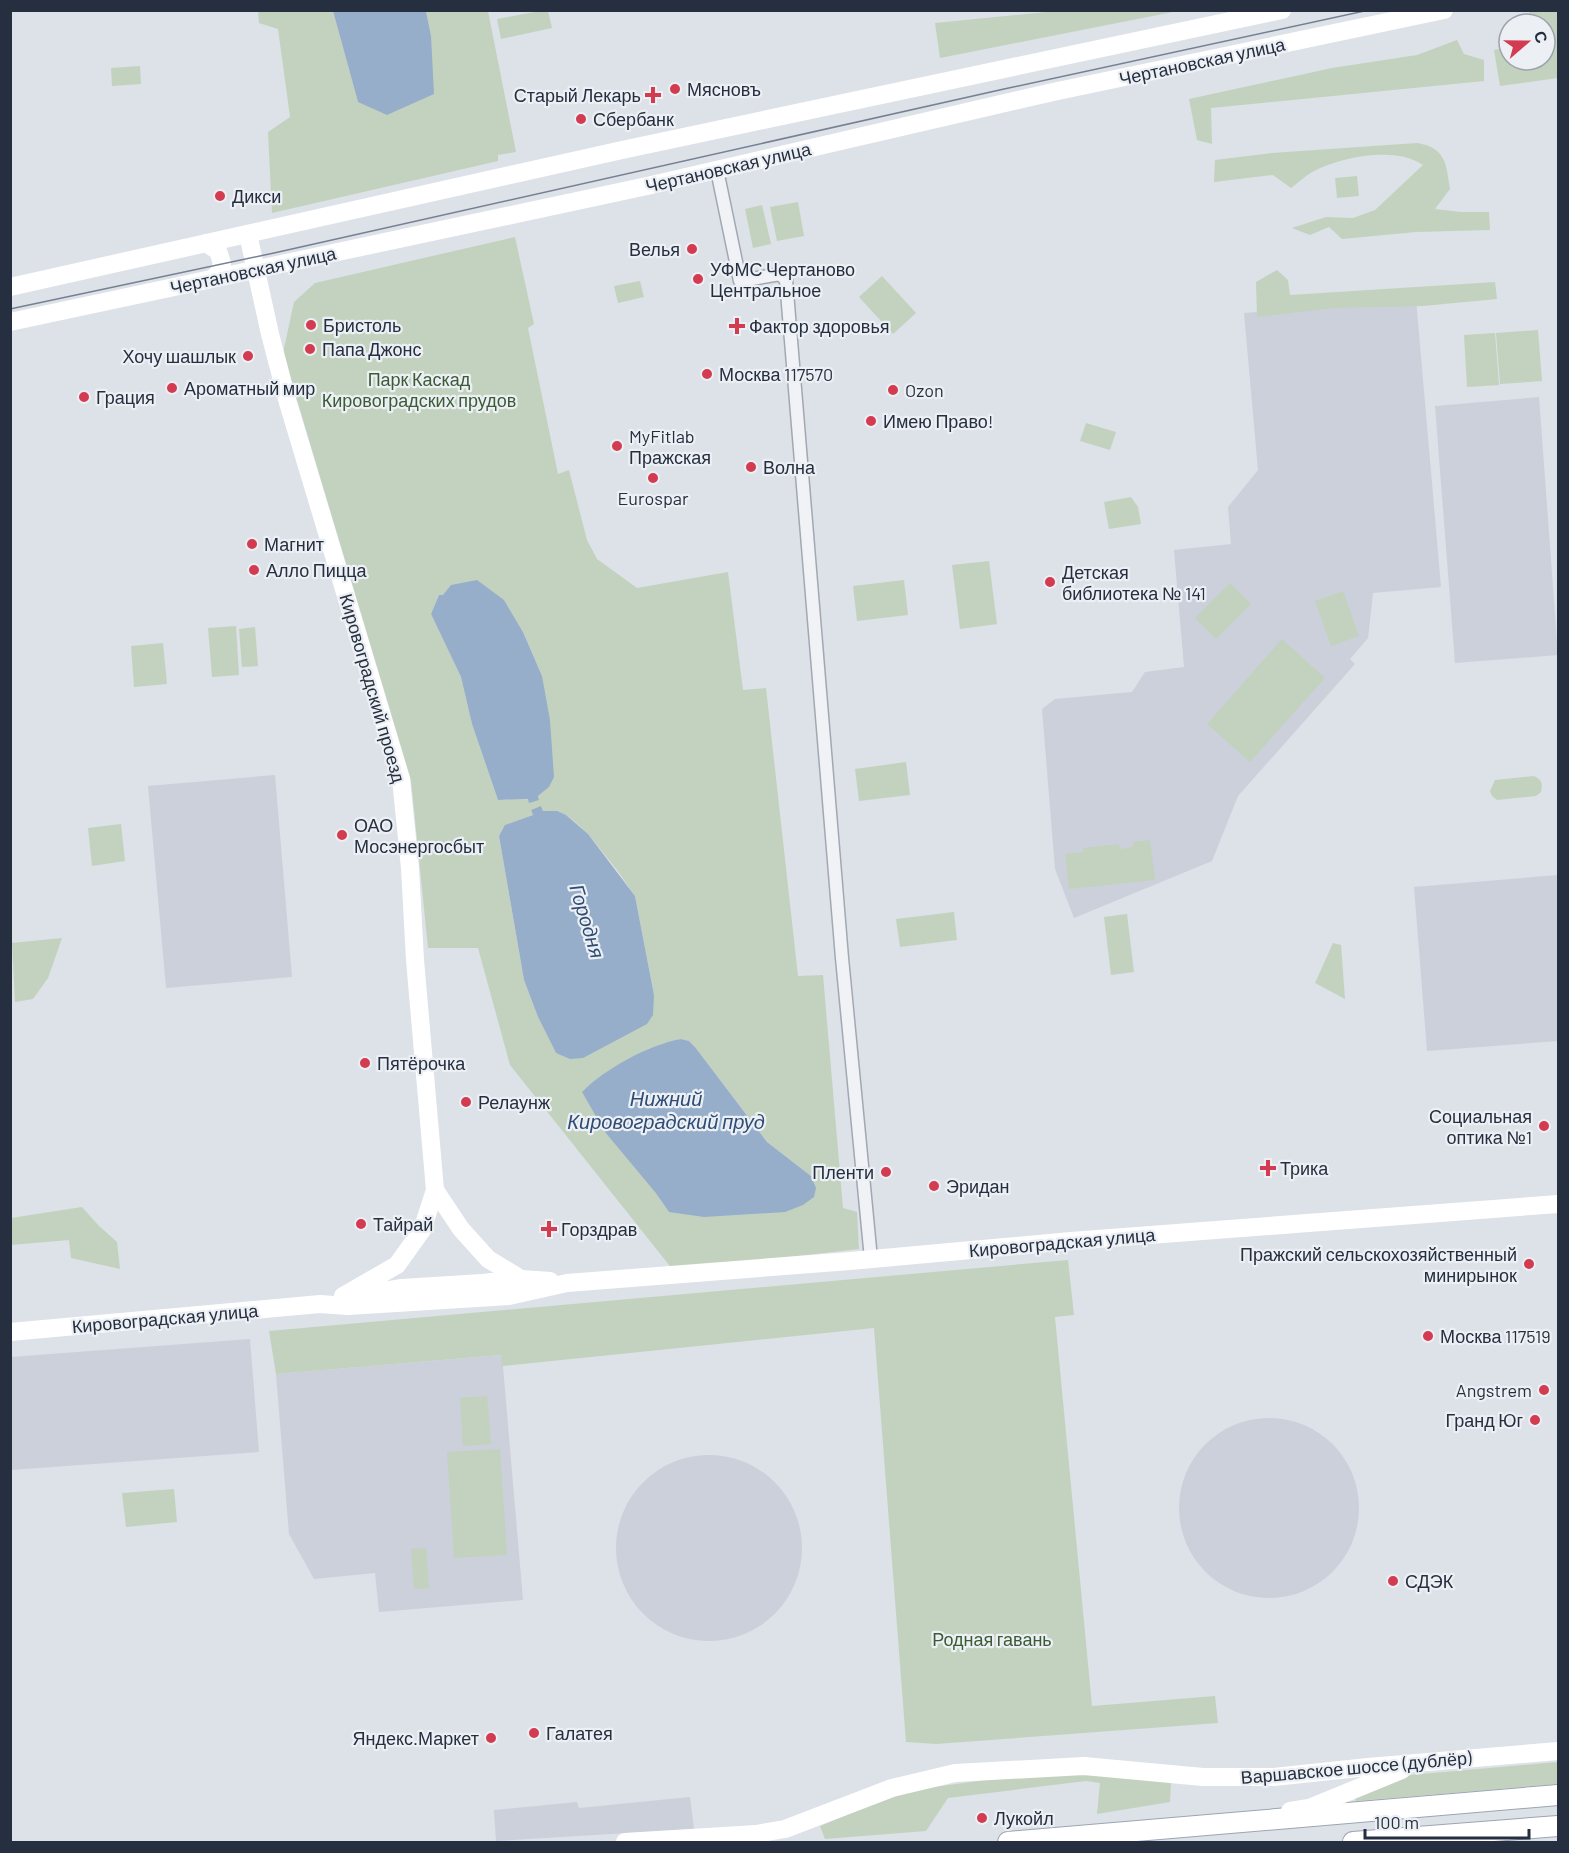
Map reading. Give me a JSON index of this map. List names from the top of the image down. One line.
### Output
{"streets":{"main road":["Чертановская улица","Кировоградский проезд","Кировоградская улица","Варшавское шоссе (дублёр)"]},"crossings":[["Чертановская улица","Кировоградский проезд"]],"water":["Городня","Нижний Кировоградский пруд"],"parks":["Парк Каскад Кировоградских прудов","Родная гавань"],"places":{"other":["Мясновъ","Сбербанк","Дикси","Велья","УФМС Чертаново Центральное","Бристоль","Папа Джонс","Хочу шашлык","Москва 117570","Ароматный мир","Ozon","Грация","Имею Право!","MyFitlab Пражская","Волна","Eurospar","Магнит","Алло Пицца","Детская библиотека № 141","ОАО Мосэнергосбыт","Пятёрочка","Релаунж","Социальная оптика №1","Пленти","Эридан","Тайрай","Пражский сельскохозяйственный минирынок","Москва 117519","Angstrem","Гранд Юг","СДЭК","Галатея","Яндекс.Маркет","Лукойл"],"health":["Старый Лекарь","Фактор здоровья","Трика","Горздрав"]},"scale_bar":"100 m","north":"right"}
